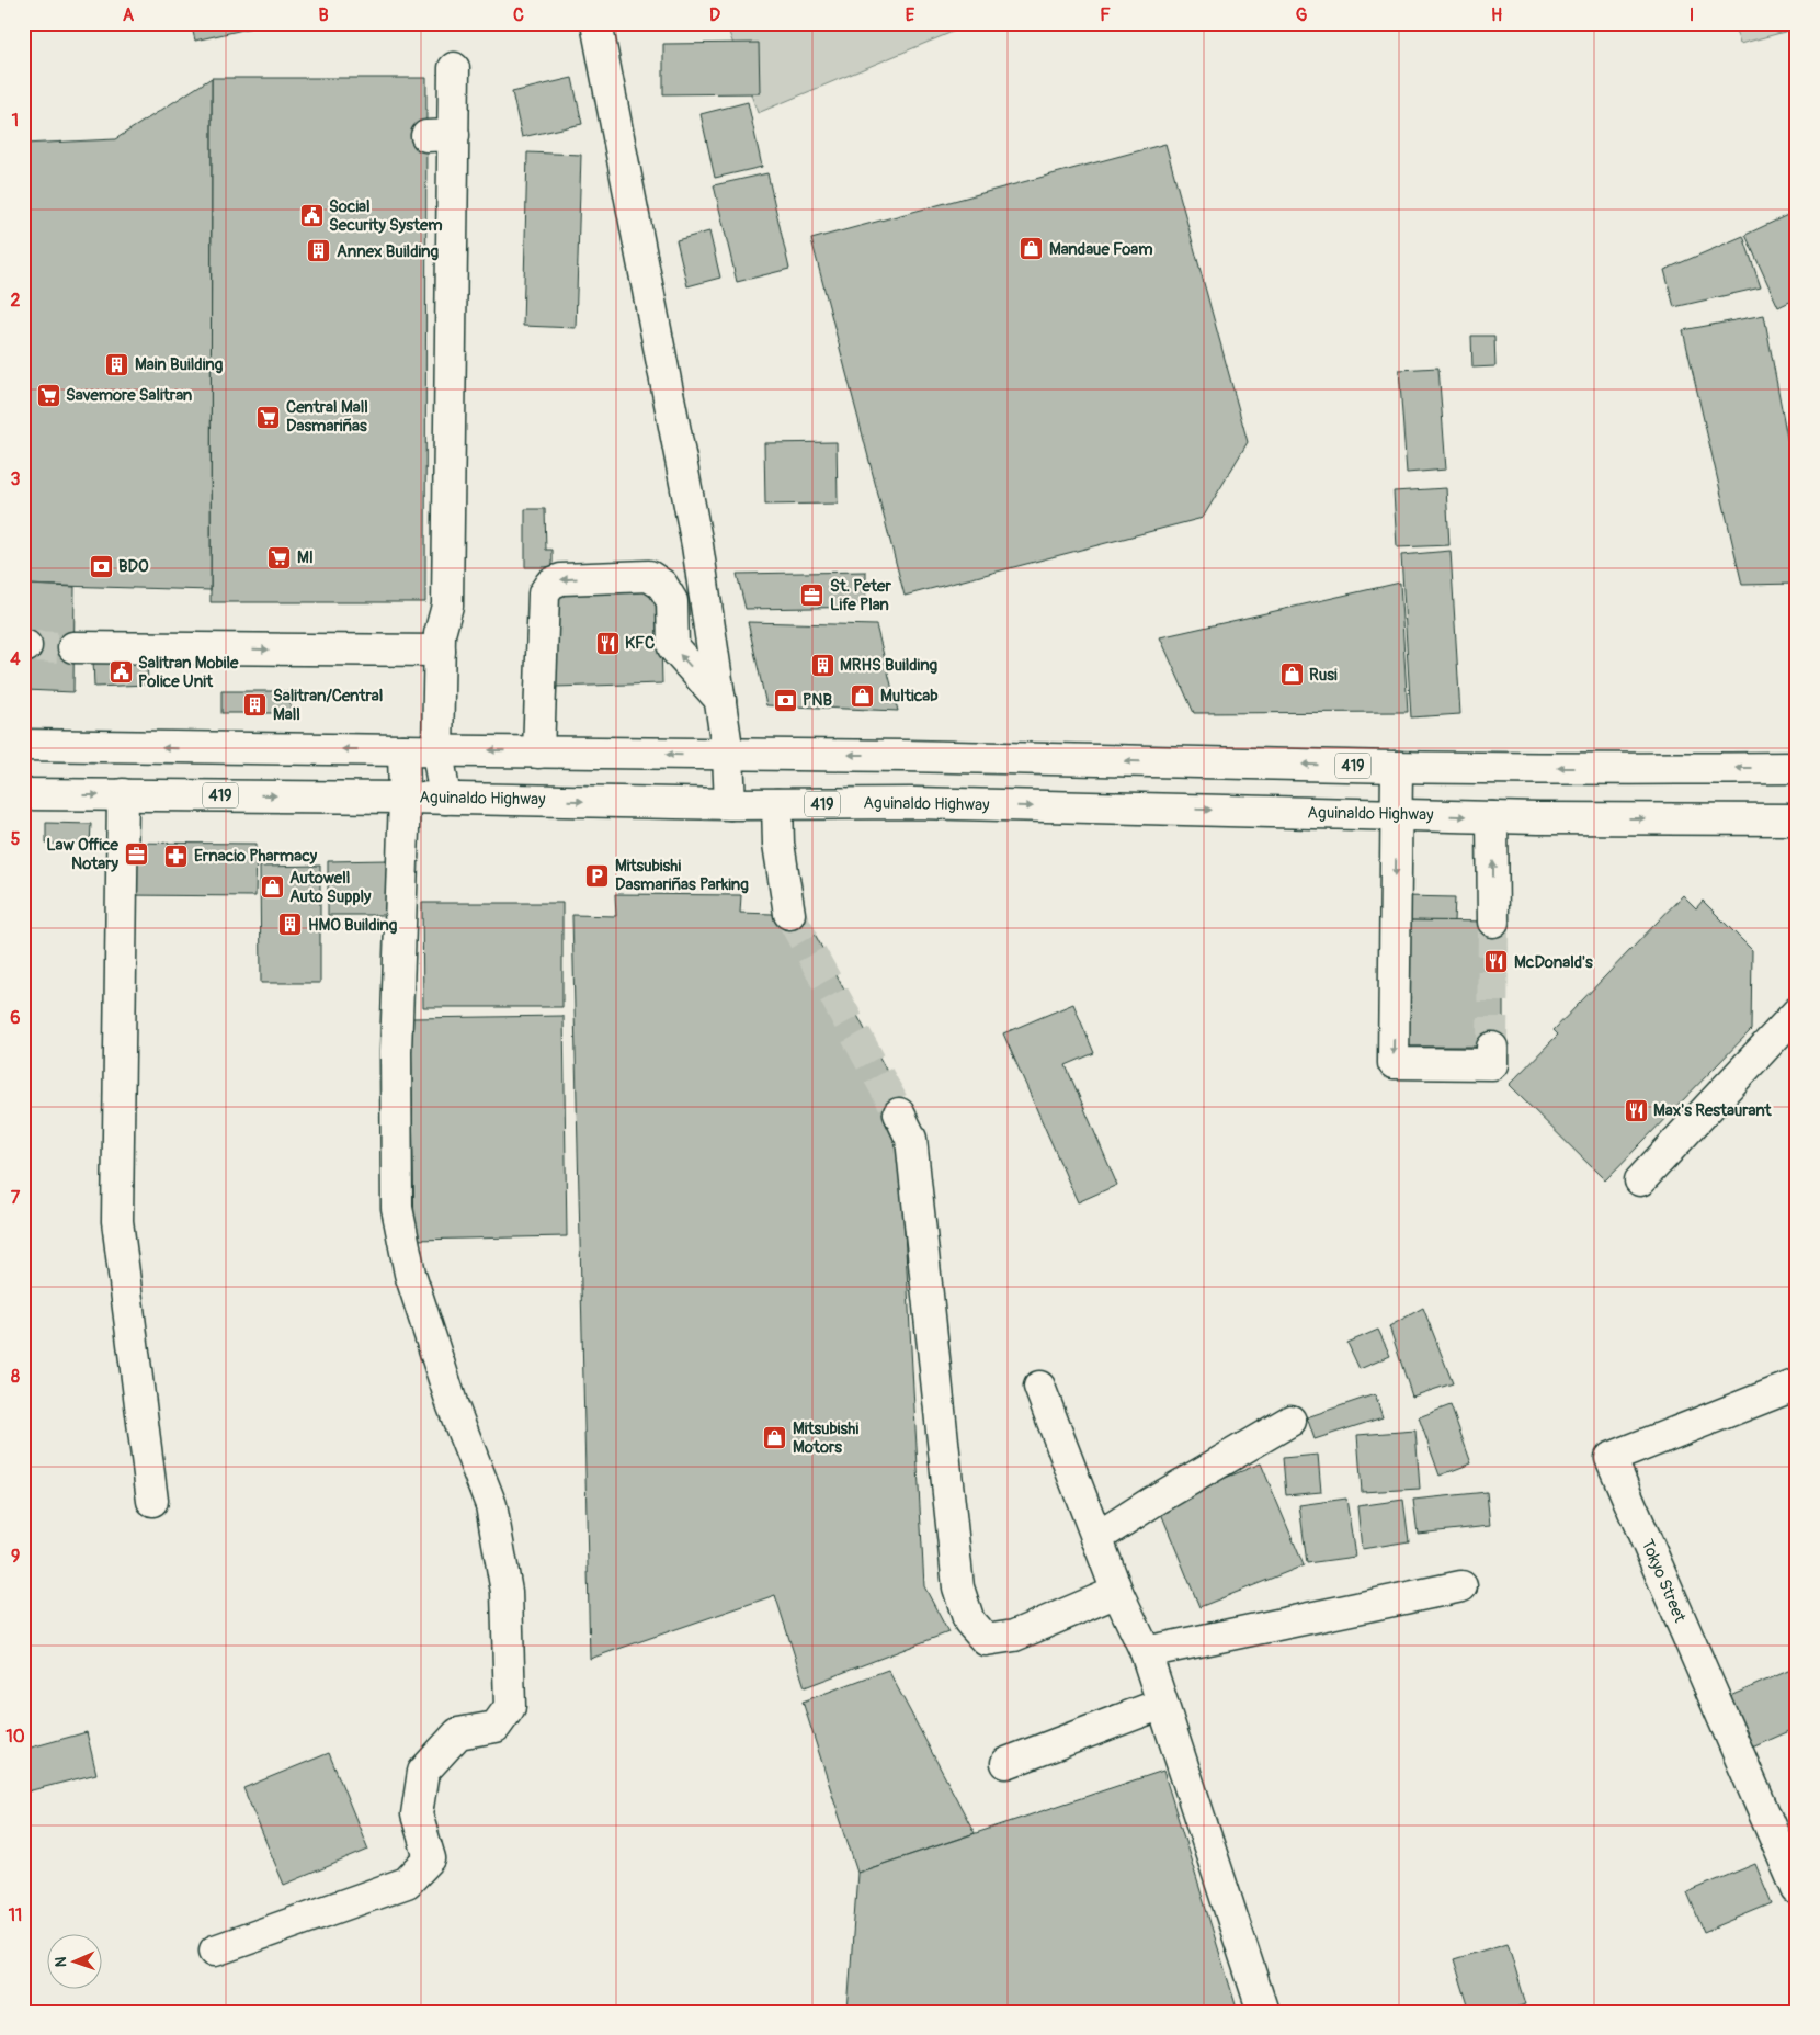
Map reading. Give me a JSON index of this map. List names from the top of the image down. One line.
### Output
{"streets":{"main road":["419","Aguinaldo Highway","Tokyo Street"]},"places":{"public building":["Social Security System","Salitran Mobile Police Unit"],"shop":["Mandaue Foam","Rusi","Multicab","Autowell Auto Supply","Mitsubishi Motors"],"building":["Annex Building","Main Building","MRHS Building","Salitran/Central Mall","HMO Building"],"supermarket":["Savemore Salitran","Central Mall Dasmariñas","MI"],"bank":["BDO","PNB"],"office":["St. Peter Life Plan","Law Office Notary"],"restaurant":["KFC","McDonald's","Max's Restaurant"],"pharmacy":["Ernacio Pharmacy"],"parking":["Mitsubishi Dasmariñas Parking"]},"north":"left","grid":{"columns":["A","B","C","D","E","F","G","H","I"],"rows":["1","2","3","4","5","6","7","8","9","10","11"]}}
